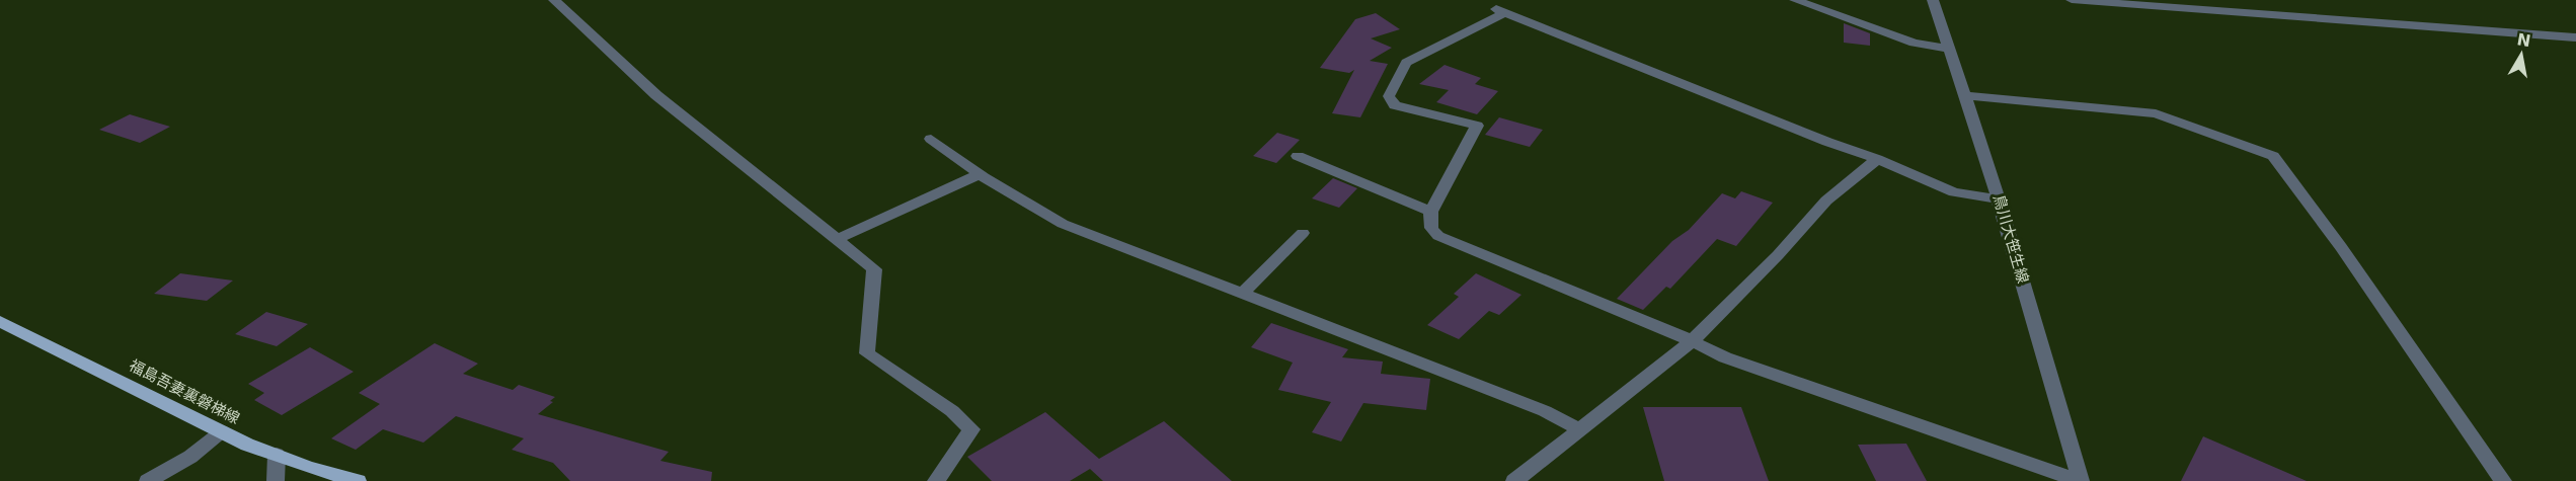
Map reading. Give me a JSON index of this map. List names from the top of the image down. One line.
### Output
{"streets":{"main road":["福島吾妻裏磐梯線"],"street":["鳥川大笹生線"]},"north":"top"}
